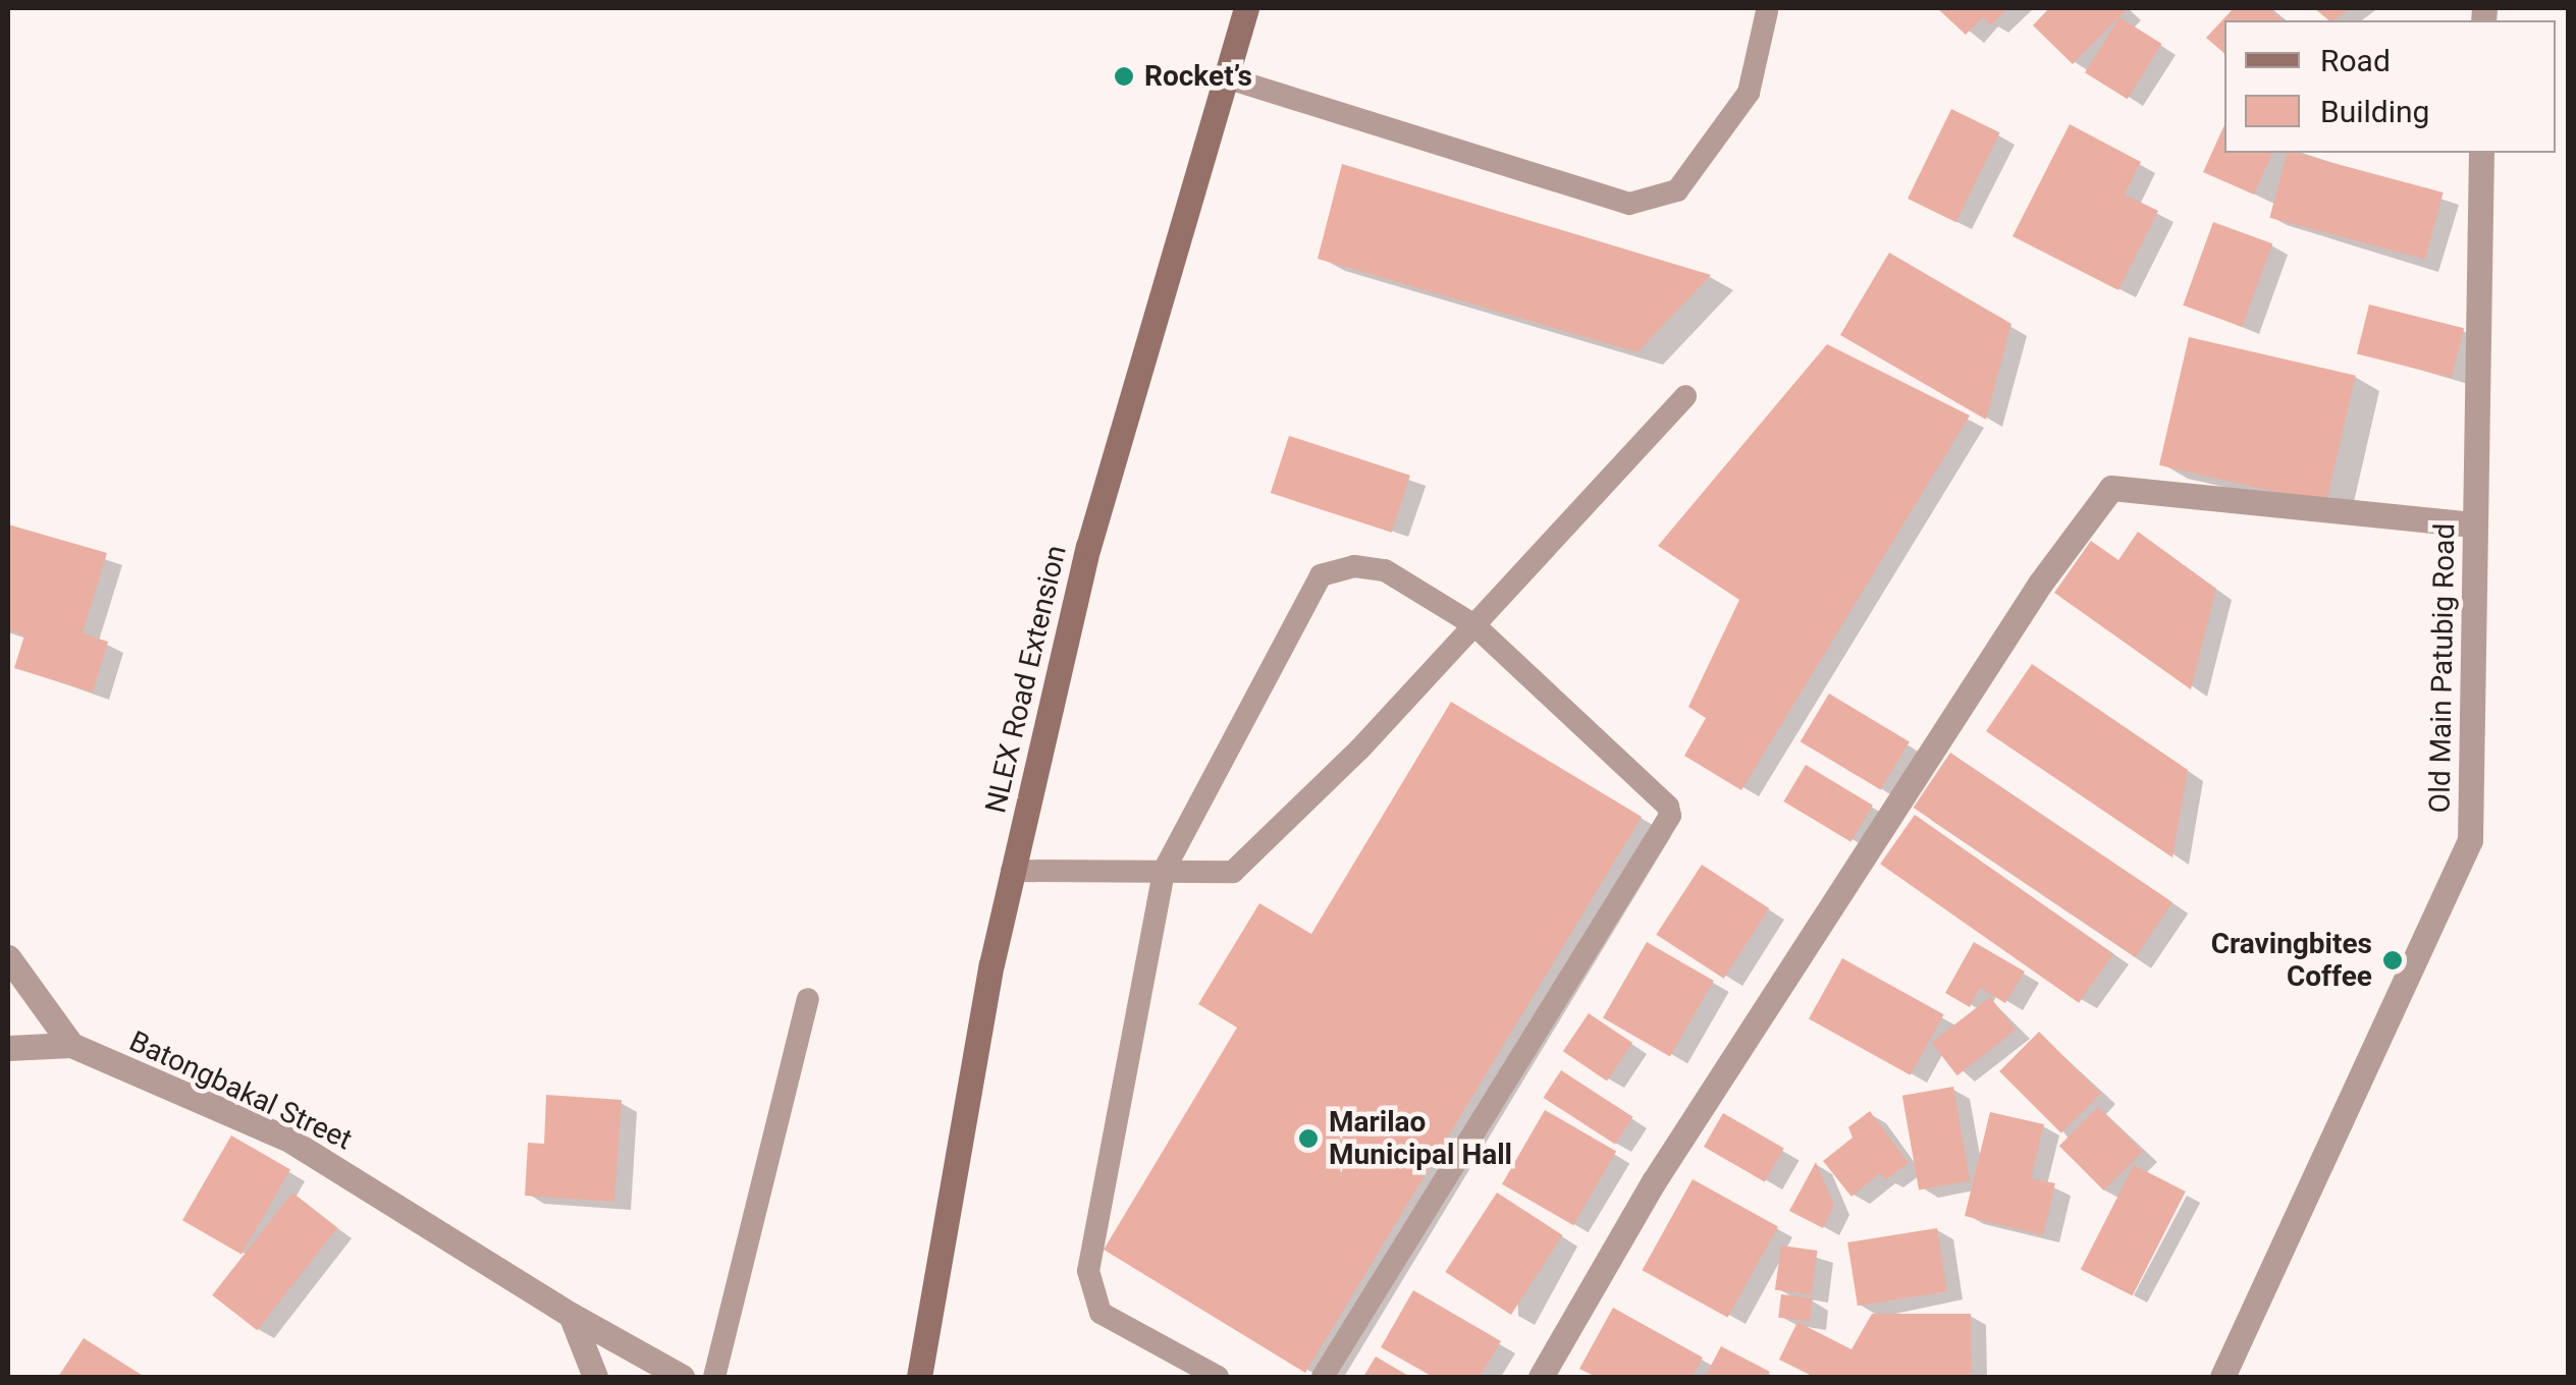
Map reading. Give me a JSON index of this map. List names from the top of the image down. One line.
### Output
{"streets":{"main road":["NLEX Road Extension"],"street":["Old Main Patubig Road","Batongbakal Street"]},"places":["Rocket’s","Cravingbites Coffee","Marilao Municipal Hall"],"legend":["Road","Building"]}
